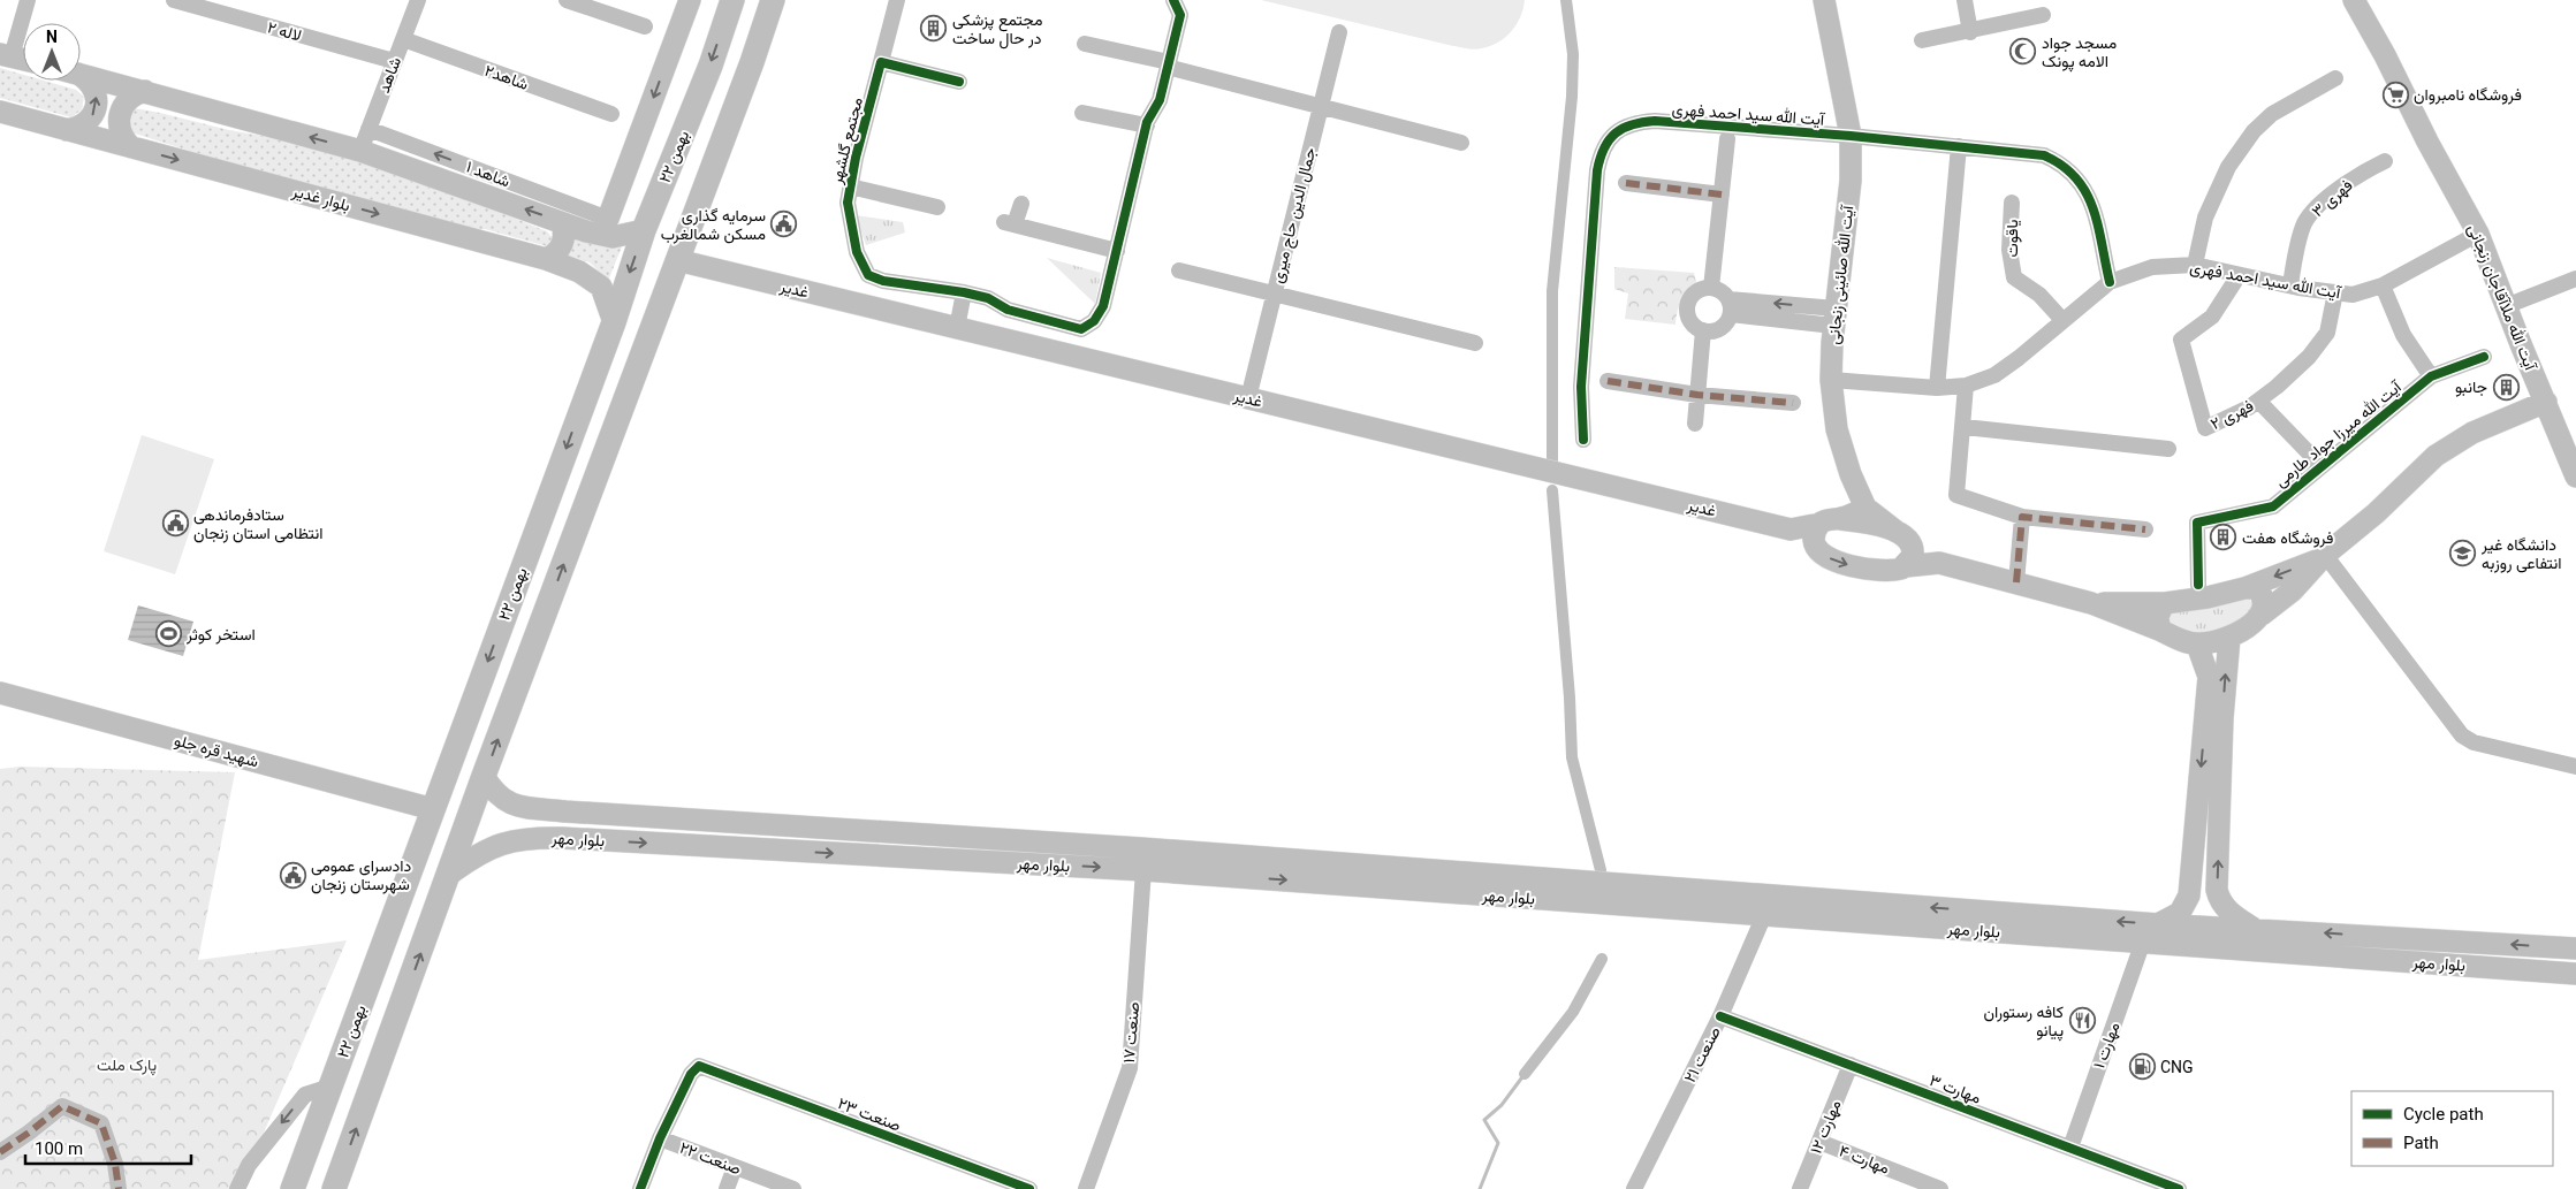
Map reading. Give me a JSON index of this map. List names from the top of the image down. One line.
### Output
{"streets":{"highway":["۲۲ بهمن"],"main road":["بلوار غدیر","آیت الله صائینی زنجانی","غدیر","آیت الله ملاآقاجان زنجانی","شهید قره جلو","بلوار مهر"],"street":["لاله ۲","شاهد","شاهد۲","آیت الله سید احمد فهری","مجتمع گلشهر","شاهد ۱","فهری ۳","جمال الدین حاج میری","یاقوت","فهری ۲","آیت الله میرزا جواد طارمی","صنعت ۱۷","مهارت ۱","صنعت ۲۱","مهارت ۳","صنعت ۲۳","مهارت ۱۲","صنعت ۲۲","مهارت ۴"]},"crossings":[["لاله ۲","شاهد"],["شاهد","شاهد۲"],["شاهد","شاهد ۱"],["آیت الله سید احمد فهری","فهری ۳"],["آیت الله سید احمد فهری","یاقوت"],["آیت الله سید احمد فهری","آیت الله صائینی زنجانی"],["آیت الله سید احمد فهری","آیت الله ملاآقاجان زنجانی"],["آیت الله سید احمد فهری","فهری ۲"],["۲۲ بهمن","بلوار غدیر"],["۲۲ بهمن","شهید قره جلو"],["جمال الدین حاج میری","غدیر"],["بلوار مهر","صنعت ۱۷"],["بلوار مهر","مهارت ۱"],["بلوار مهر","صنعت ۲۱"],["مهارت ۱","مهارت ۳"],["صنعت ۲۱","مهارت ۳"],["مهارت ۳","مهارت ۱۲"],["صنعت ۲۳","صنعت ۲۲"],["مهارت ۱۲","مهارت ۴"]],"one_way":["شاهد ۱"],"parks":["پارک ملت"],"places":{"building":["مجتمع پزشکی در حال ساخت","جانبو","فروشگاه هفت"],"mosque":["مسجد جواد الامه پونک"],"supermarket":["فروشگاه نامبروان"],"public building":["سرمایه گذاری مسکن شمالغرب","ستادفرماندهی انتظامی استان زنجان","دادسرای عمومی شهرستان زنجان"],"school or university":["دانشگاه غیر انتفاعی روزبه"],"sports":["استخر کوثر"],"restaurant":["كافه رستوران پيانو"],"fuel station":["CNG"]},"legend":["Cycle path","Path"],"scale_bar":"100 m","north":"top"}
